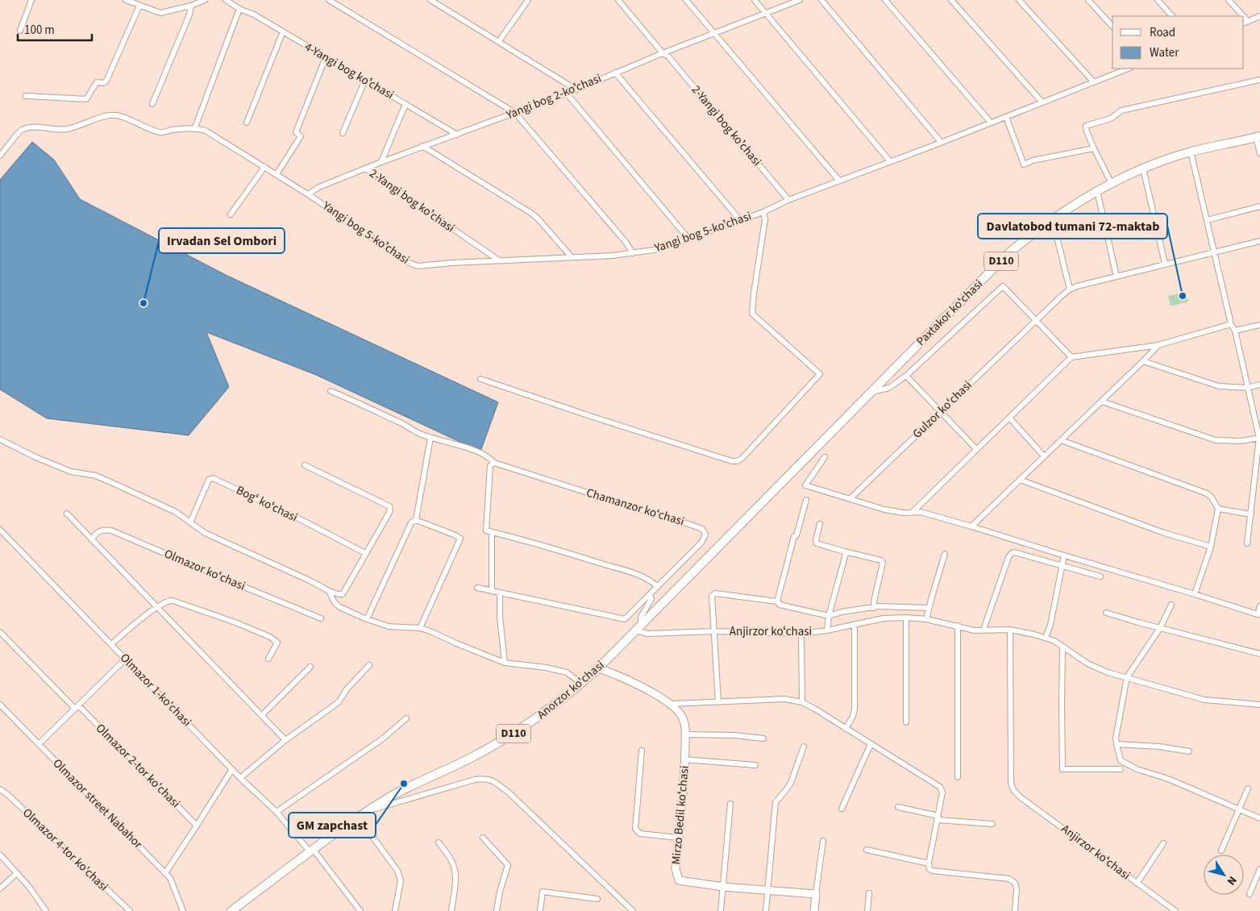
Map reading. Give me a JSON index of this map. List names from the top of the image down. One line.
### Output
{"streets":{"main road":["D110","Paxtakor koʻchasi","Anorzor ko'chasi"],"street":["4-Yangi bog koʼchasi","Yangi bog 2-koʼchasi","2-Yangi bog koʼchasi","Yangi bog 5-koʼchasi","Gulzor koʻchasi","Bogʻ koʻchasi","Chamanzor koʻchasi","Olmazor koʻchasi","Anjirzor koʻchasi","Olmazor 1-ko'chasi","Olmazor 2-tor ko'chasi","Olmazor street Nabahor","Mirzo Bedil koʻchasi","Olmazor 4-tor ko'chasi"]},"crossings":[["4-Yangi bog koʼchasi","Yangi bog 2-koʼchasi"],["Yangi bog 2-koʼchasi","2-Yangi bog koʼchasi"],["Yangi bog 2-koʼchasi","Yangi bog 5-koʼchasi"],["2-Yangi bog koʼchasi","Yangi bog 5-koʼchasi"],["Paxtakor koʻchasi","Anorzor ko'chasi"],["Anjirzor koʻchasi","Anorzor ko'chasi"],["Olmazor 1-ko'chasi","Anorzor ko'chasi"],["Anorzor ko'chasi","Mirzo Bedil koʻchasi"]],"places":["Davlatobod tumani 72-maktab","Irvadan Sel Ombori","GM zapchast"],"legend":["Road","Water"],"scale_bar":"100 m","north":"bottom right"}
